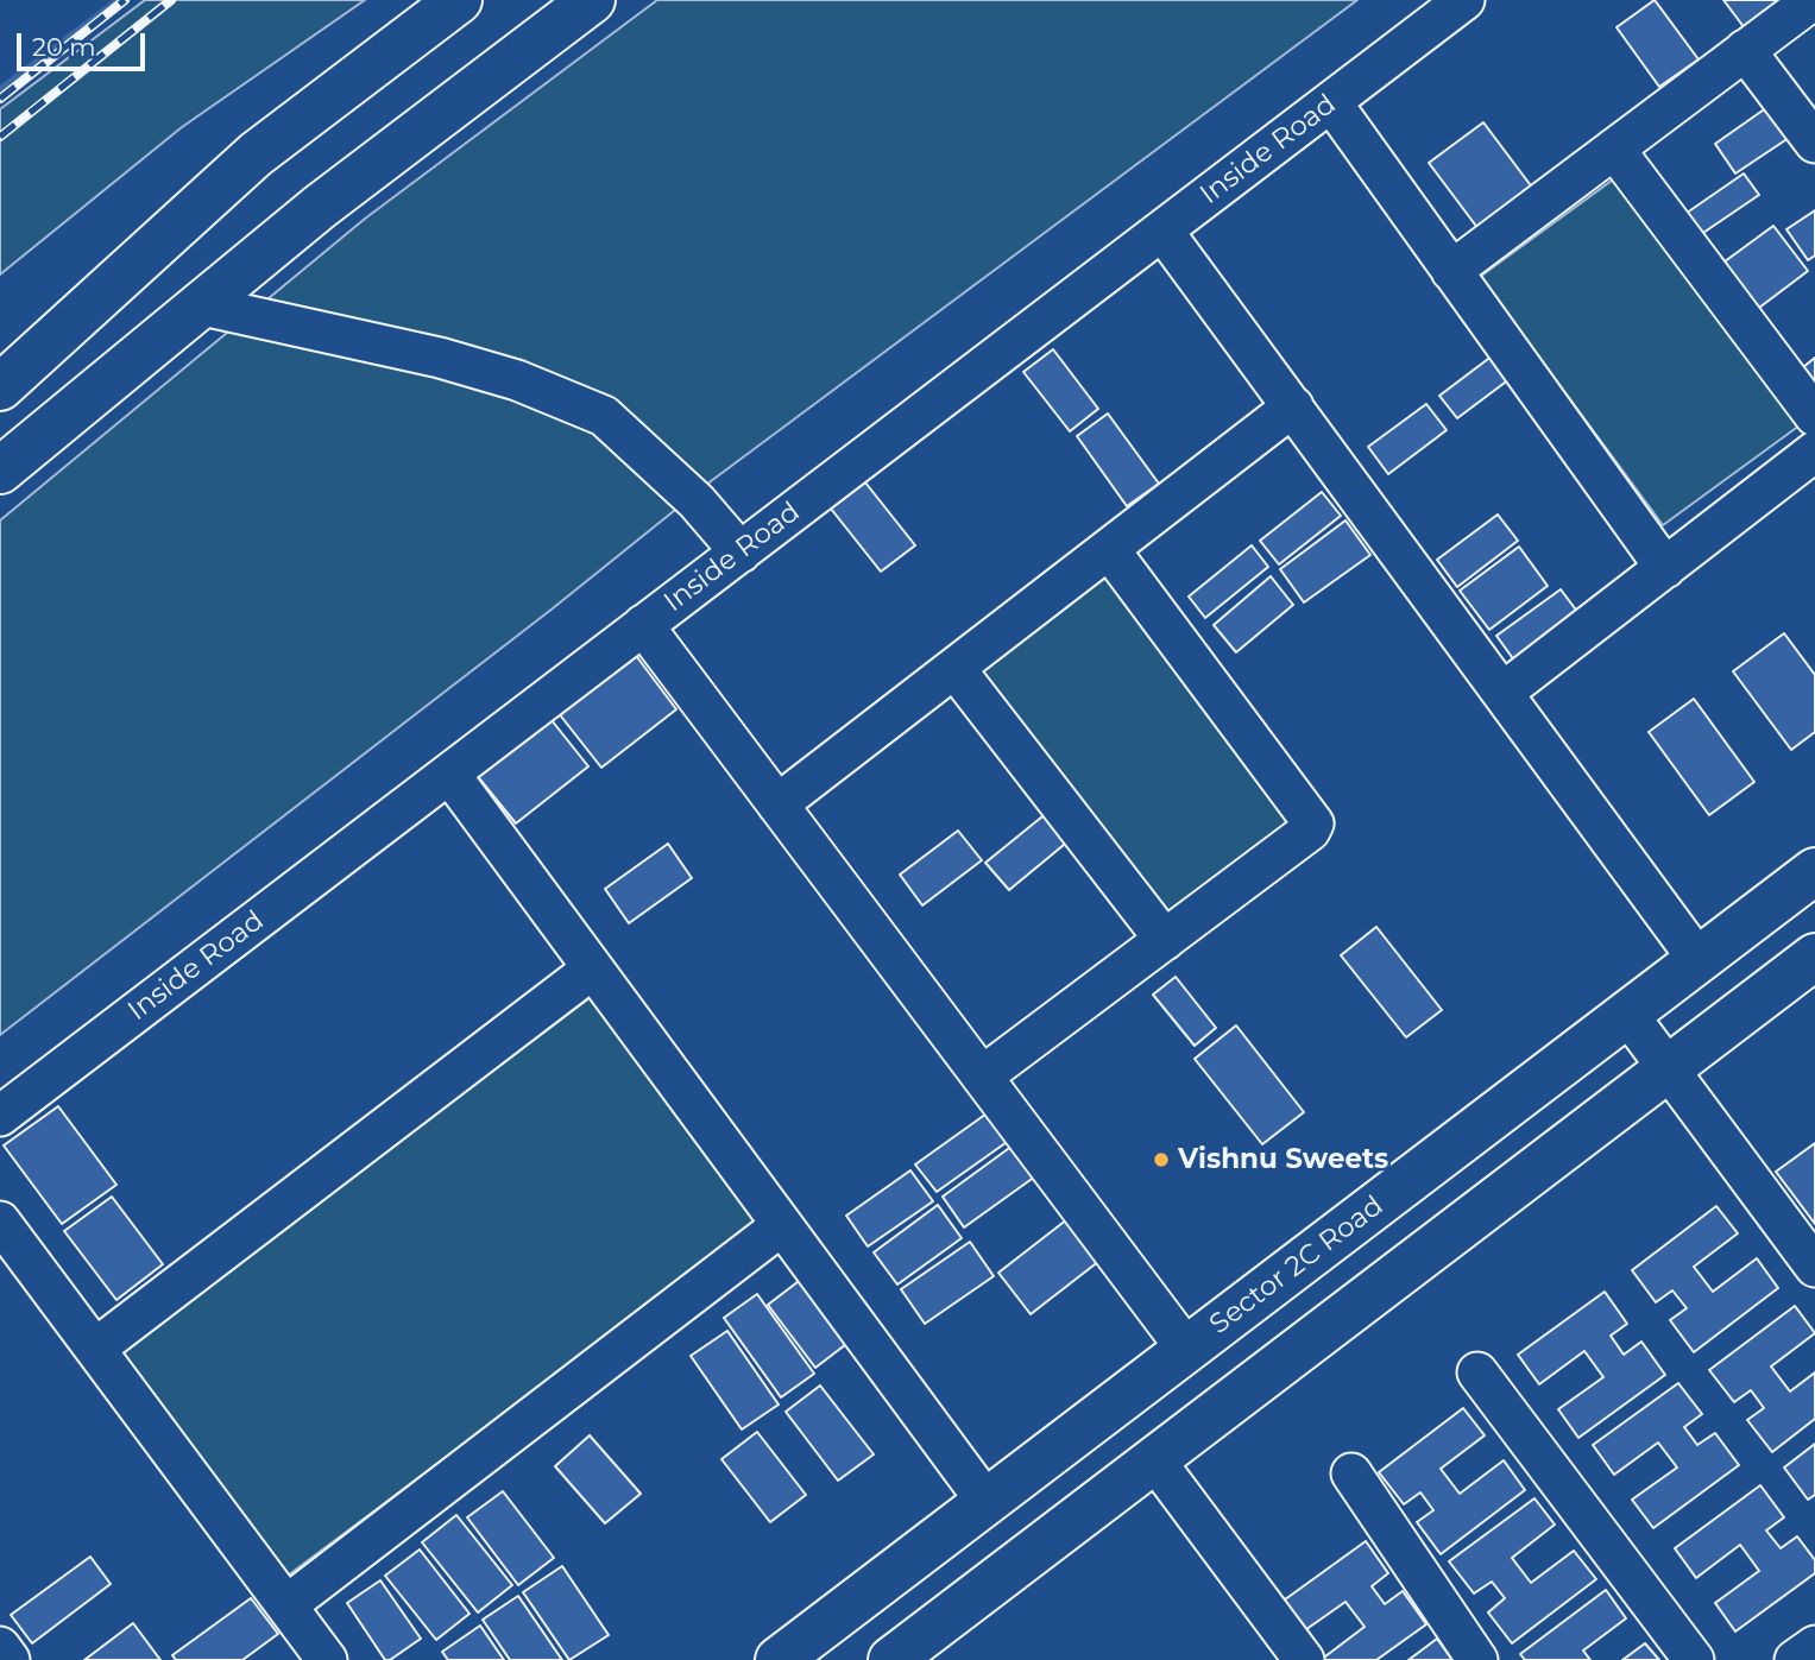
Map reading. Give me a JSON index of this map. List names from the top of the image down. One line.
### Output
{"streets":{"street":["Inside Road","Sector 2C Road"]},"places":["Vishnu Sweets"],"scale_bar":"20 m"}
